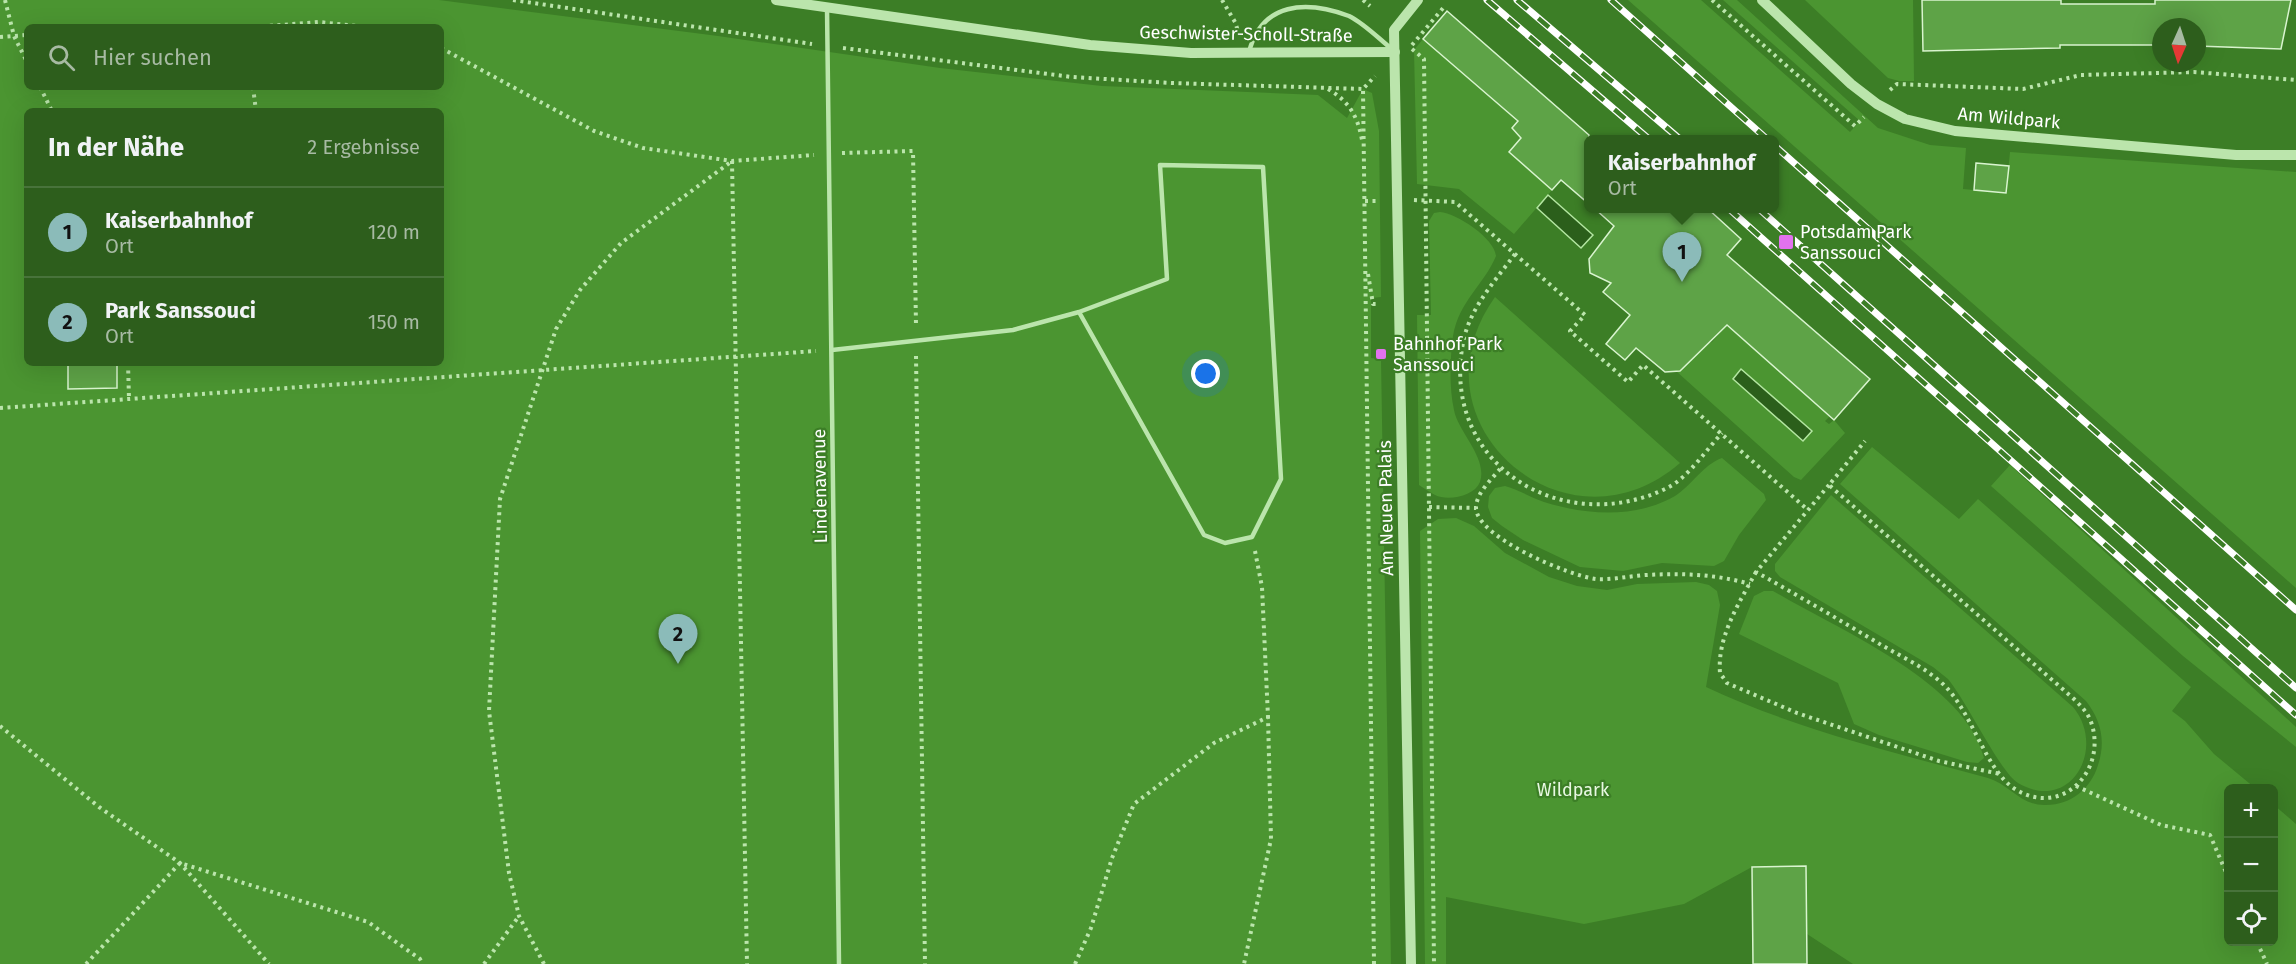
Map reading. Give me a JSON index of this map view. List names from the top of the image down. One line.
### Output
{"streets":{"street":["Geschwister-Scholl-Straße","Am Wildpark","Am Neuen Palais"],"lane":["Lindenavenue"]},"crossings":[["Geschwister-Scholl-Straße","Lindenavenue"],["Geschwister-Scholl-Straße","Am Neuen Palais"]],"parks":["Wildpark"],"places":{"transit":["Potsdam Park Sanssouci","Bahnhof Park Sanssouci"]},"north":"bottom","page":{"search":"Hier suchen","heading":["In der Nähe","2 Ergebnisse"],"popup":["Kaiserbahnhof","Ort"],"list":[{"mark":"1","name":"Kaiserbahnhof","note":"Ort","value":"120 m"},{"mark":"2","name":"Park Sanssouci","note":"Ort","value":"150 m"}],"pins":["1","2"],"map_buttons":["+","−"]}}
